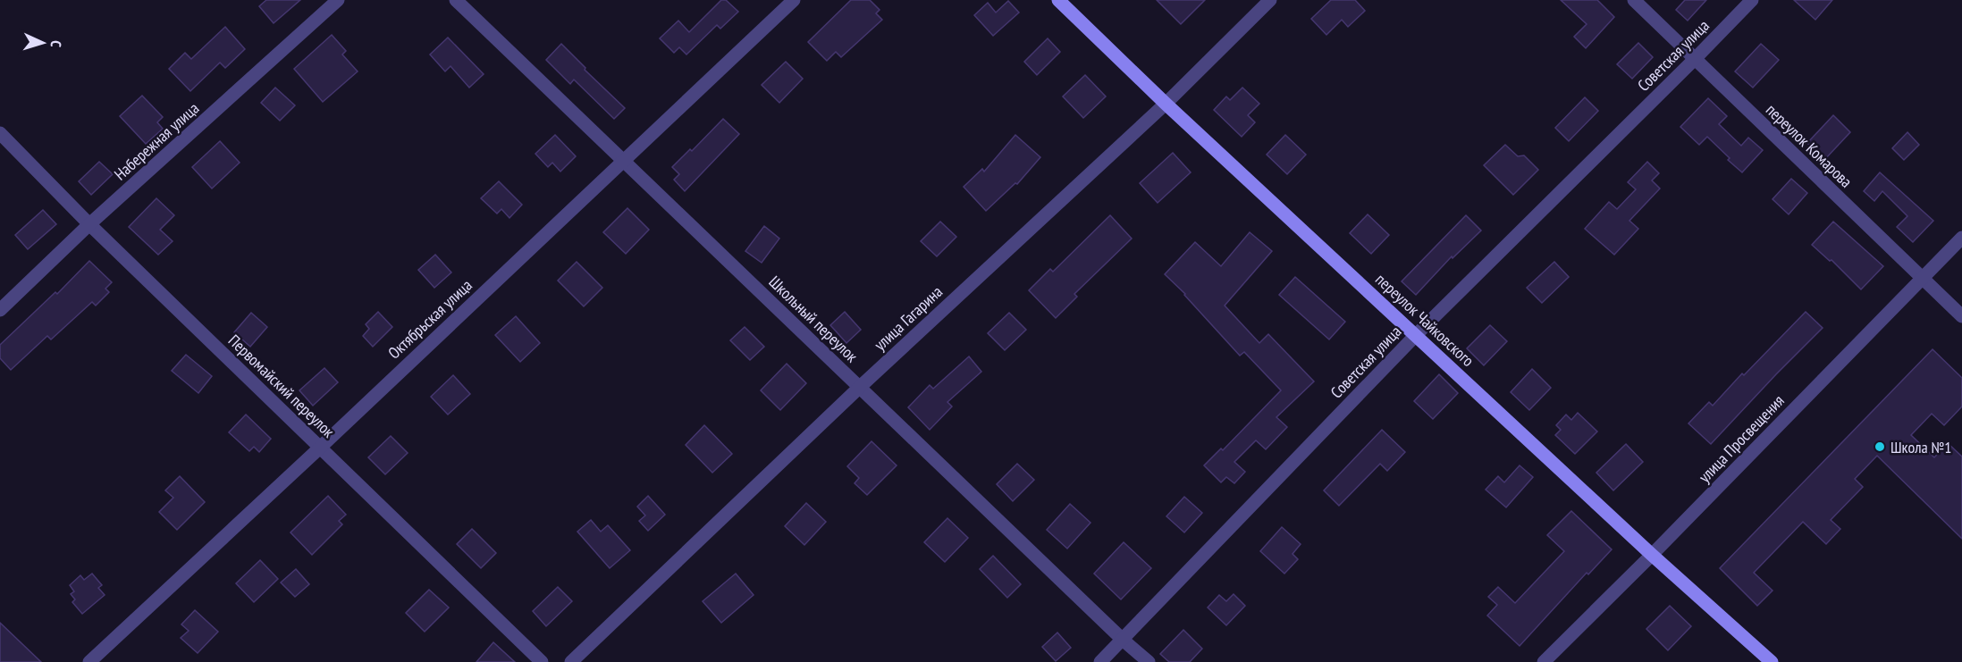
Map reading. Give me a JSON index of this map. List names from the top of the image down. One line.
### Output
{"streets":{"street":["Советская улица","Набережная улица","переулок Комарова","улица Гагарина","Октябрьская улица","Школьный переулок","переулок Чайковского","Первомайский переулок","улица Просвещения"]},"crossings":[["Советская улица","переулок Комарова"],["Советская улица","Школьный переулок"],["Советская улица","переулок Чайковского"],["Набережная улица","Первомайский переулок"],["переулок Комарова","улица Просвещения"],["улица Гагарина","Школьный переулок"],["улица Гагарина","переулок Чайковского"],["Октябрьская улица","Школьный переулок"],["Октябрьская улица","Первомайский переулок"],["переулок Чайковского","улица Просвещения"]],"places":["Школа №1"],"north":"right"}
